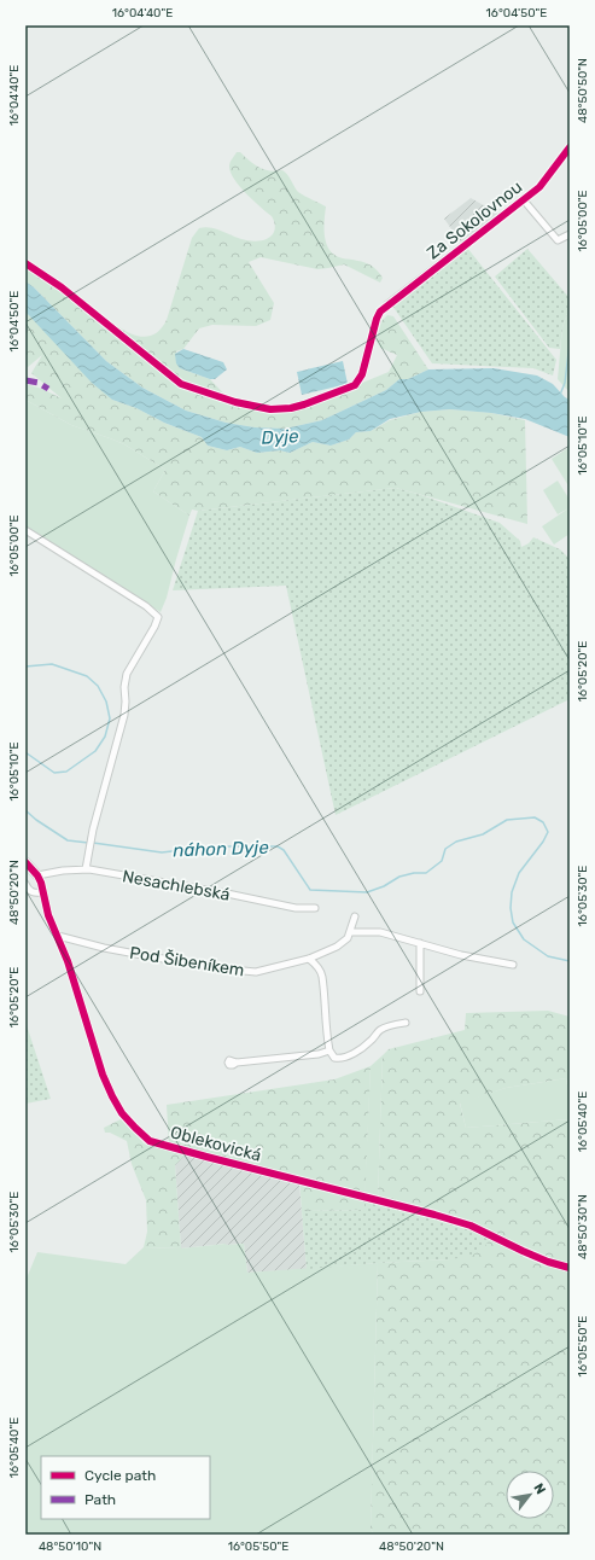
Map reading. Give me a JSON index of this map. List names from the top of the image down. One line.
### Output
{"streets":{"street":["Za Sokolovnou","Nesachlebská","Pod Šibeníkem","Oblekovická"]},"crossings":[["Nesachlebská","Oblekovická"],["Pod Šibeníkem","Oblekovická"]],"water":["Dyje","náhon Dyje"],"legend":["Cycle path","Path"],"north":"top right","coordinates":["16°04'40\"E","16°04'50\"E","48°50'50\"N","16°05'00\"E","16°05'10\"E","16°05'20\"E","48°50'20\"N","16°05'30\"E","16°05'40\"E","48°50'30\"N","16°05'50\"E","48°50'10\"N"]}
